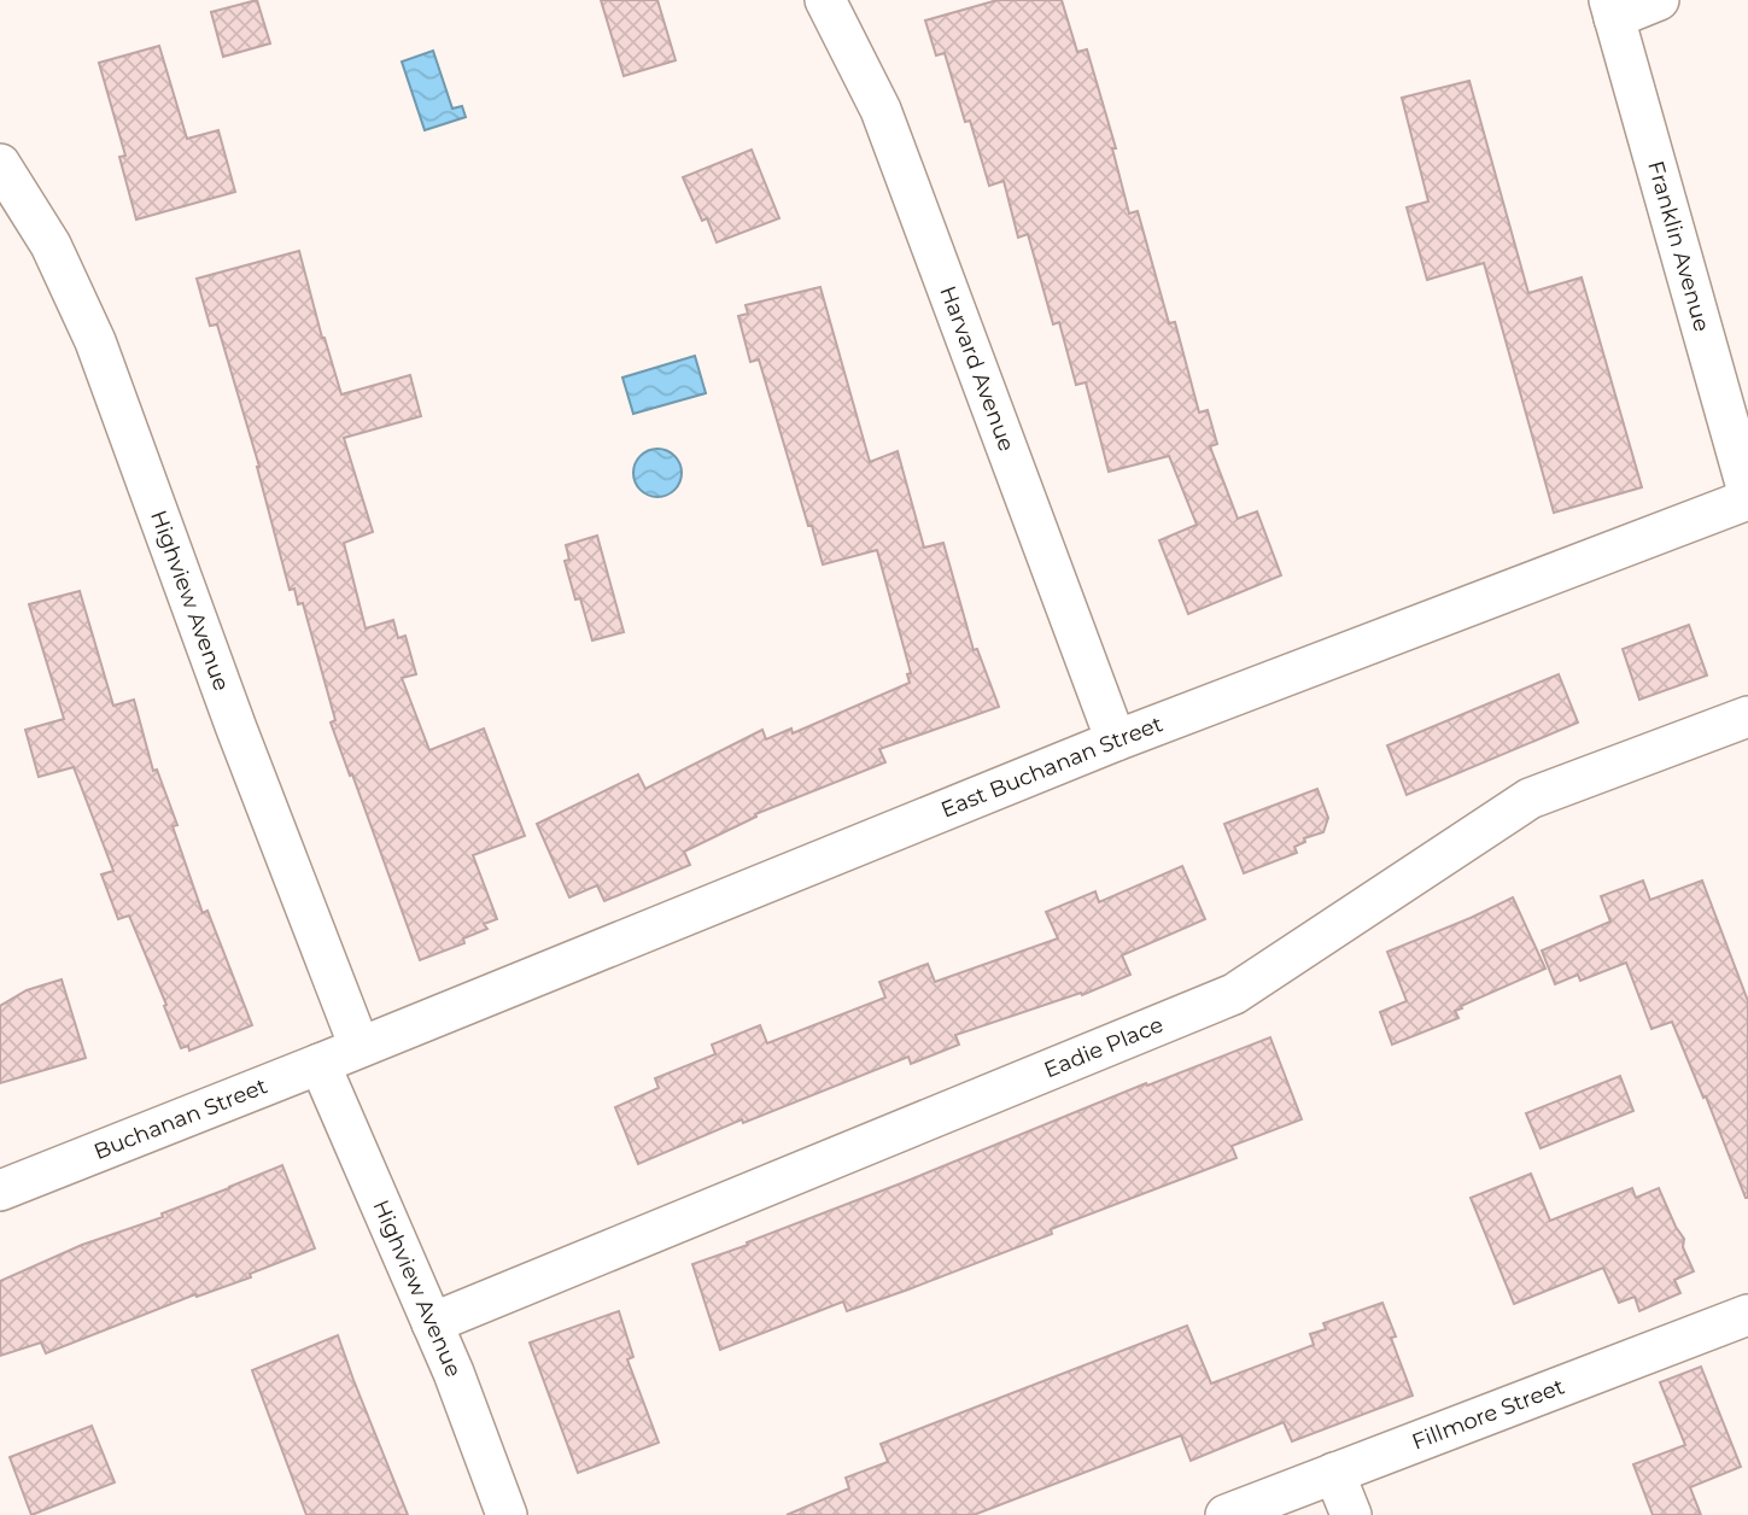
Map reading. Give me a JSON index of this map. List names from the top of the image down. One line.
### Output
{"streets":{"street":["Franklin Avenue","Harvard Avenue","Highview Avenue","East Buchanan Street","Eadie Place","Buchanan Street","Fillmore Street"]},"crossings":[["Harvard Avenue","East Buchanan Street"],["Highview Avenue","East Buchanan Street"],["Highview Avenue","Eadie Place"],["Highview Avenue","Buchanan Street"],["East Buchanan Street","Buchanan Street"]]}
